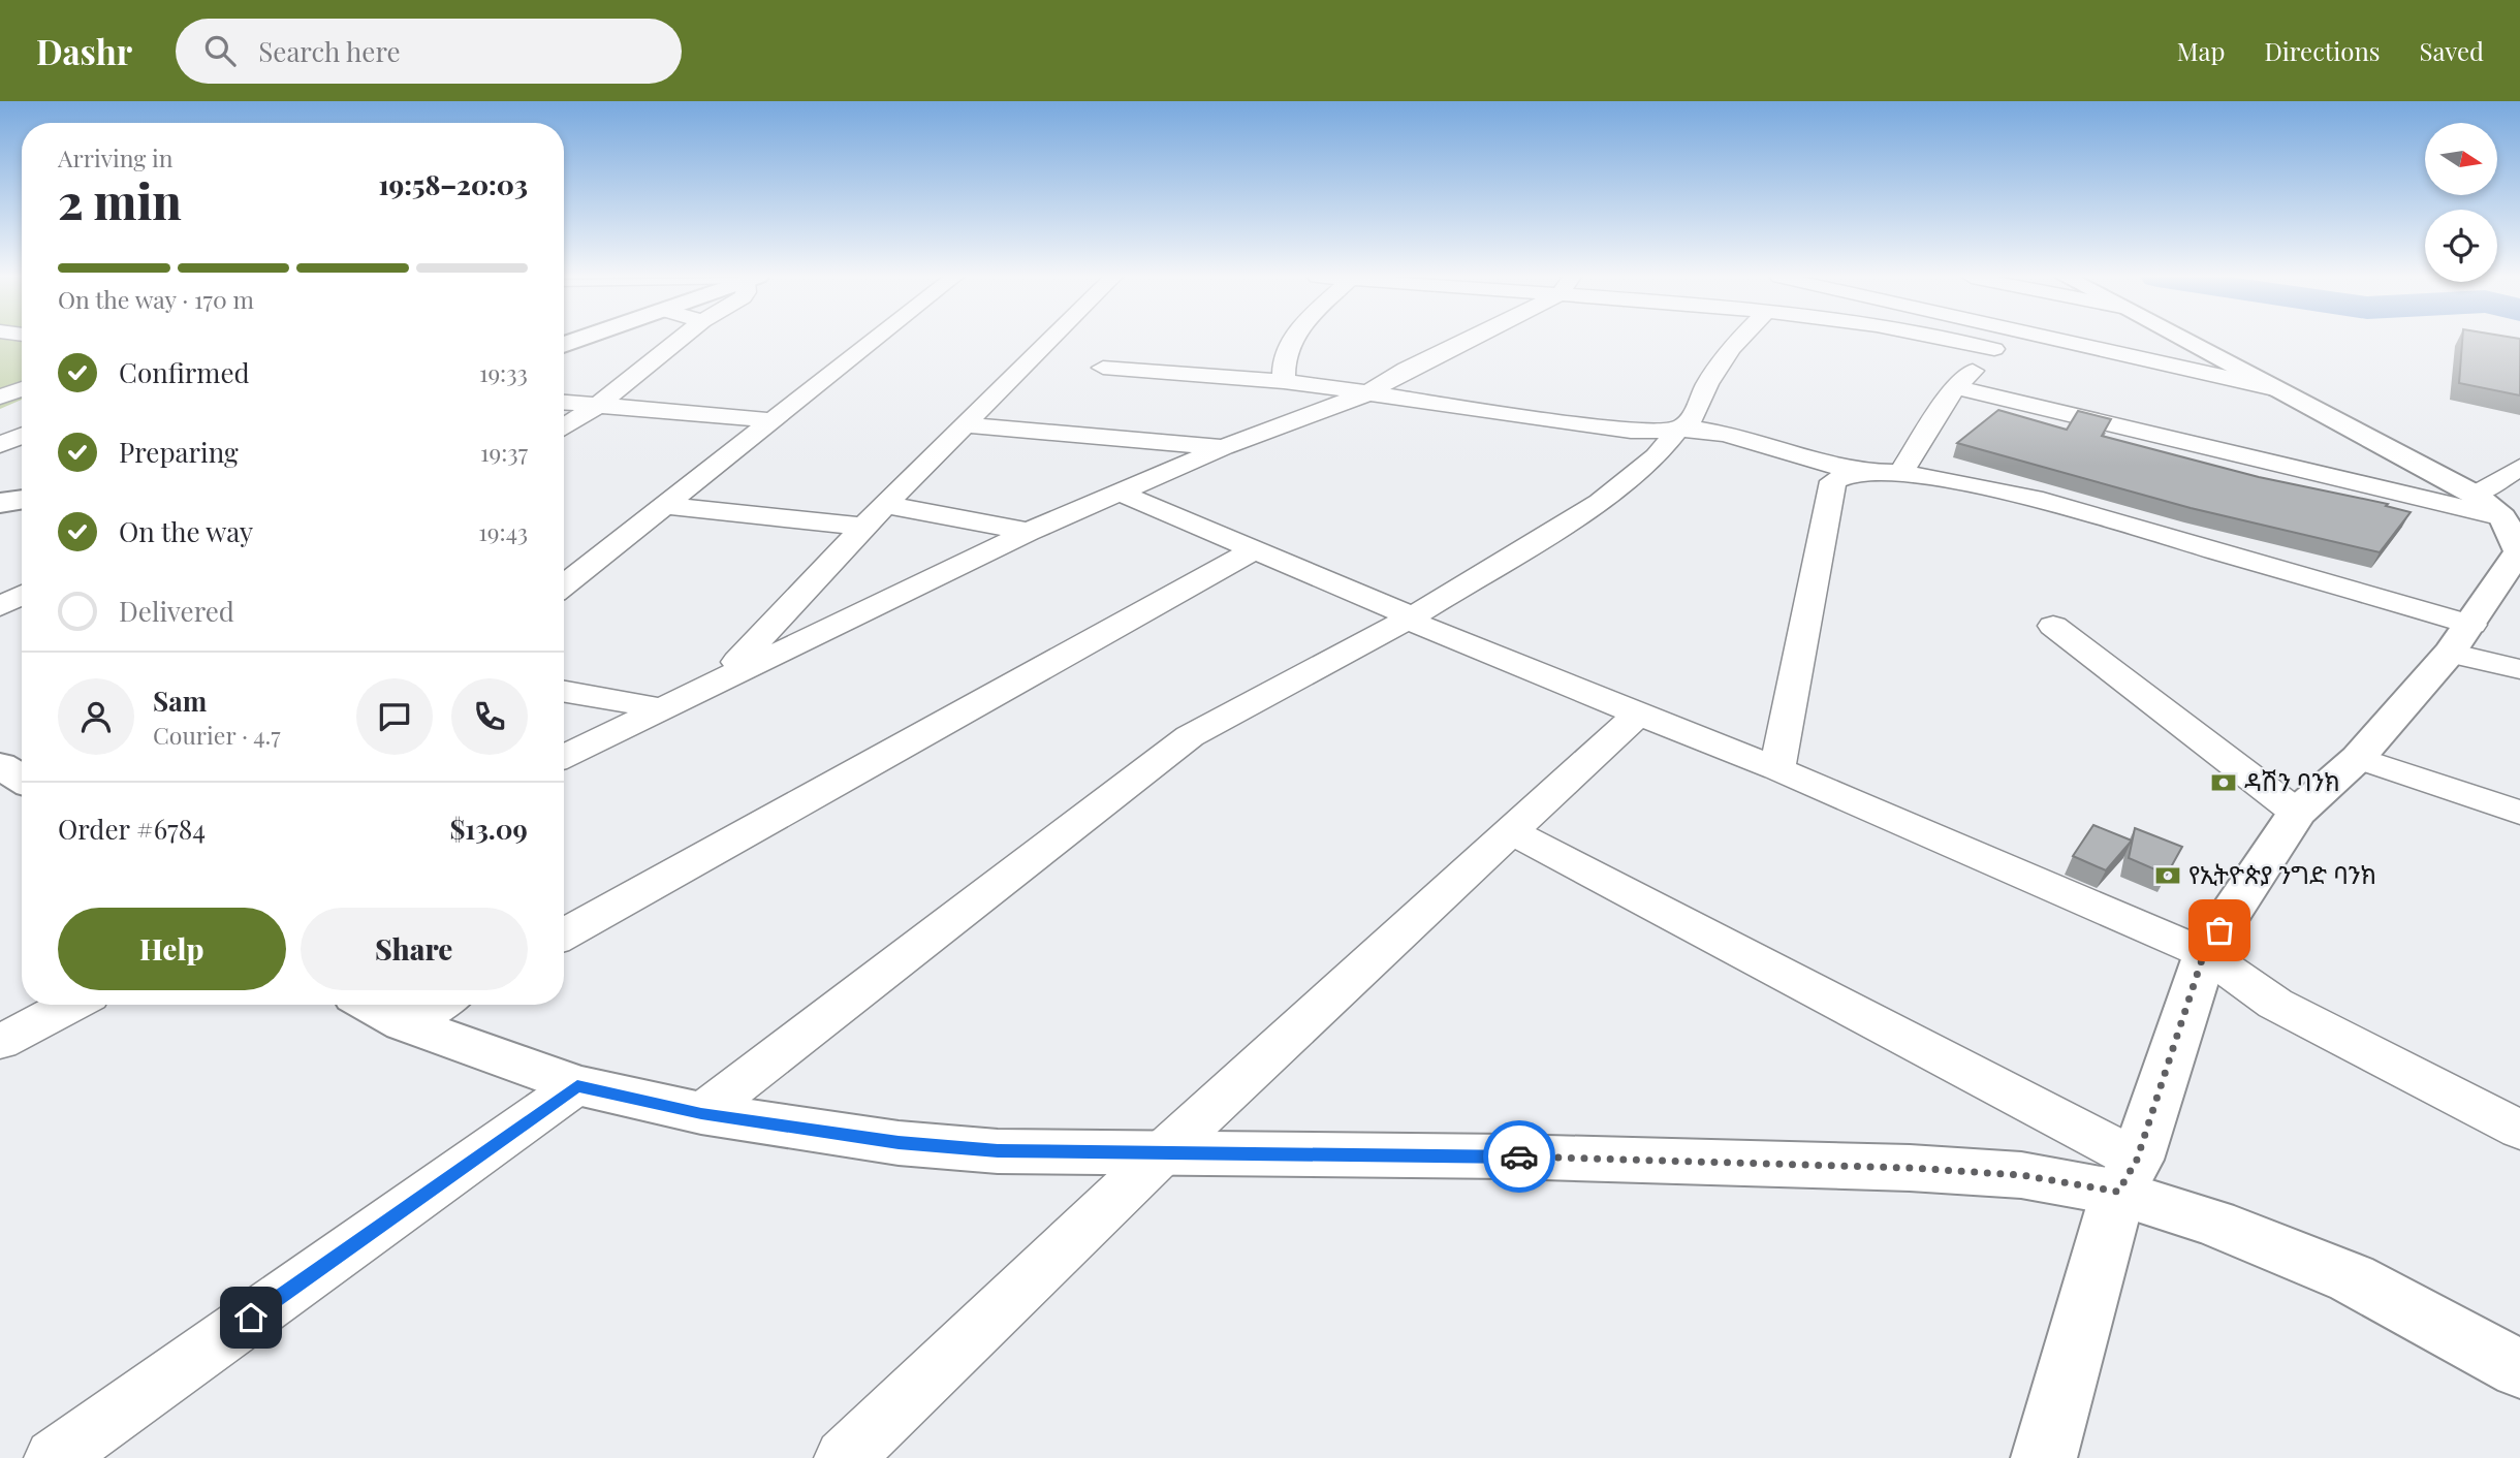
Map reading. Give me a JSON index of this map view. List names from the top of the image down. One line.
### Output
{"places":{"bank":["ዳሽን ባንክ","የኢትዮጵያ ንግድ ባንክ"]},"north":"right","page":{"header":"Dashr","search":"Search here","nav":["Map","Directions","Saved"],"heading":["2 min","Arriving in","19:58–20:03"],"panel":["Sam","Courier · 4.7","Order #6784","$13.09"],"bar":"On the way · 170 m","list":[["Confirmed","19:33"],["Preparing","19:37"],["On the way","19:43"],"Delivered"],"buttons":["Help","Share"]}}
